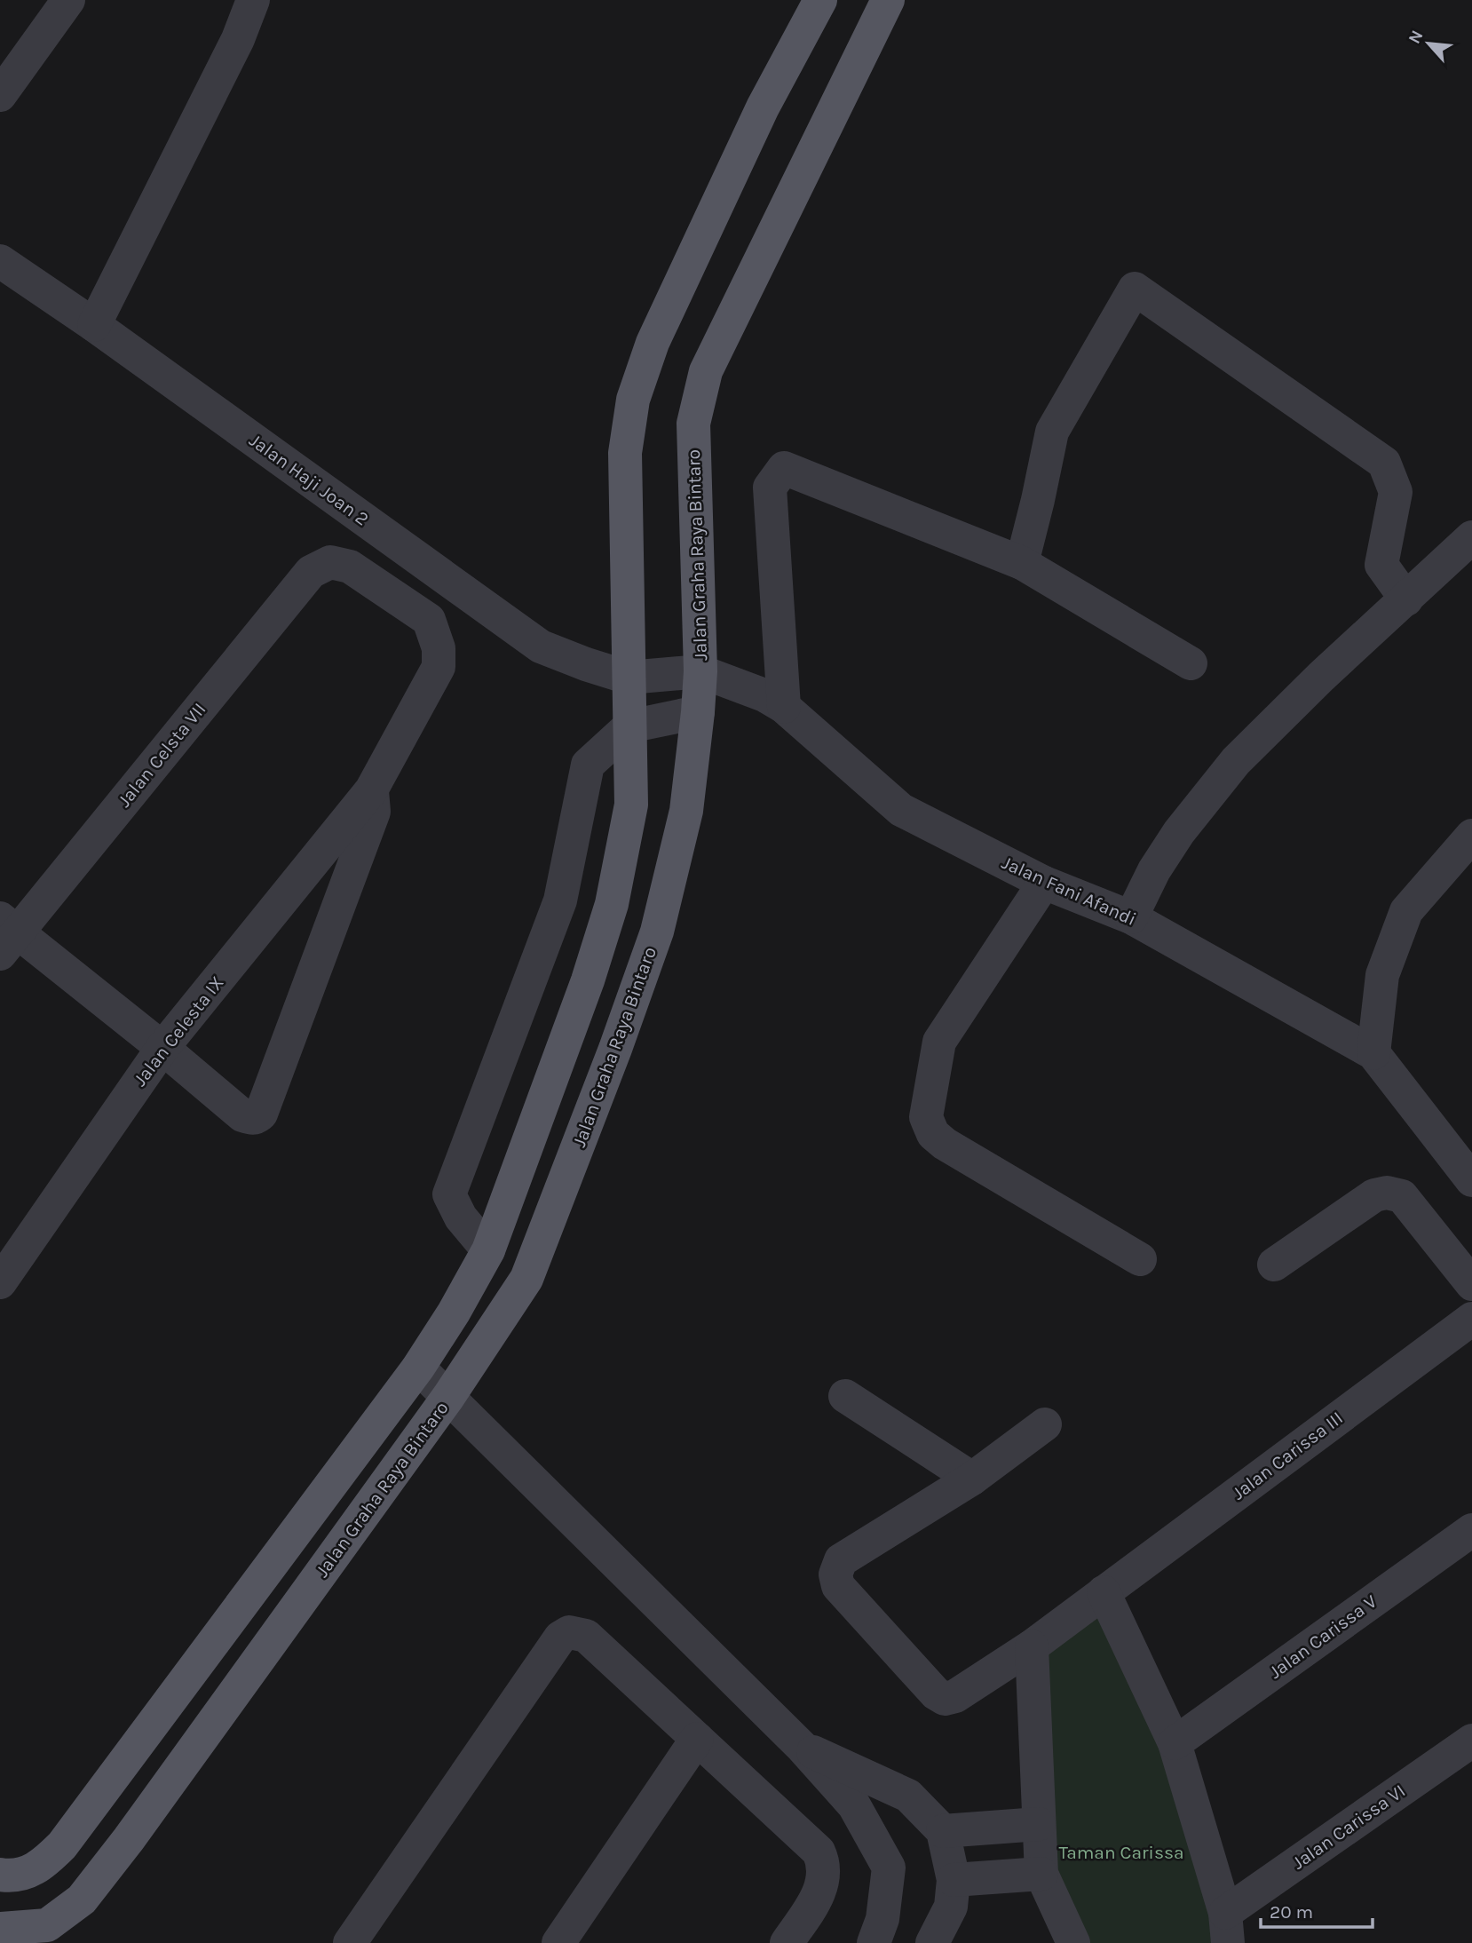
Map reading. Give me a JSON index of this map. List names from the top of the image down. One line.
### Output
{"streets":{"main road":["Jalan Graha Raya Bintaro"],"street":["Jalan Haji Joan 2","Jalan Celsta VII","Jalan Fani Afandi","Jalan Celesta IX","Jalan Carissa III","Jalan Carissa V","Jalan Carissa VI"]},"crossings":[["Jalan Haji Joan 2","Jalan Fani Afandi"],["Jalan Graha Raya Bintaro","Jalan Fani Afandi"],["Jalan Celsta VII","Jalan Celesta IX"]],"parks":["Taman Carissa"],"scale_bar":"20 m","north":"top left"}
